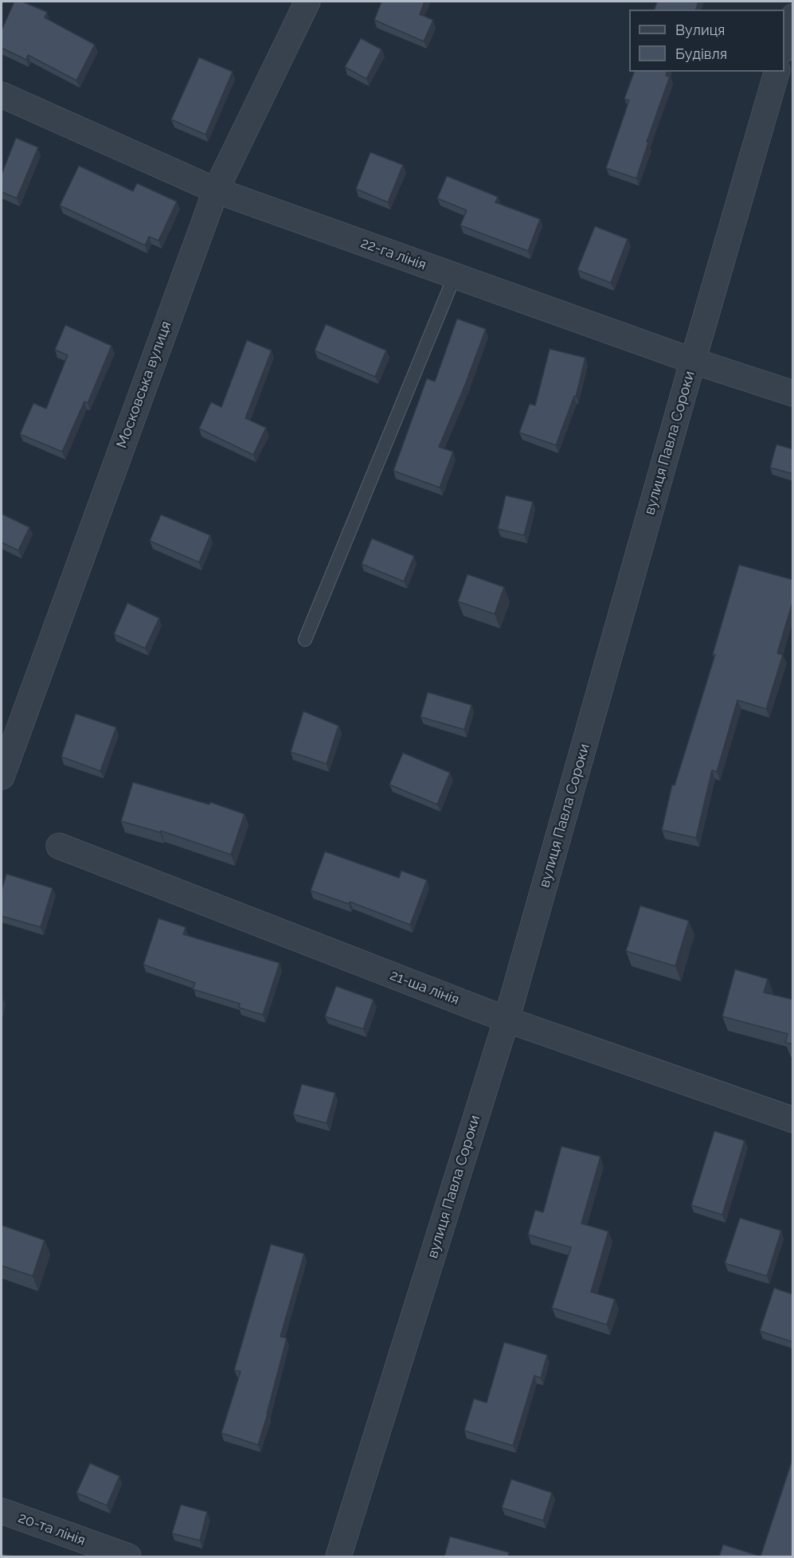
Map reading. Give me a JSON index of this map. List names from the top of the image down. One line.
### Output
{"streets":{"street":["22-га лінія","Московська вулиця","вулиця Павла Сороки","21-ша лінія","20-та лінія"]},"crossings":[["22-га лінія","Московська вулиця"],["22-га лінія","вулиця Павла Сороки"],["вулиця Павла Сороки","21-ша лінія"]],"legend":["Вулиця","Будівля"]}
